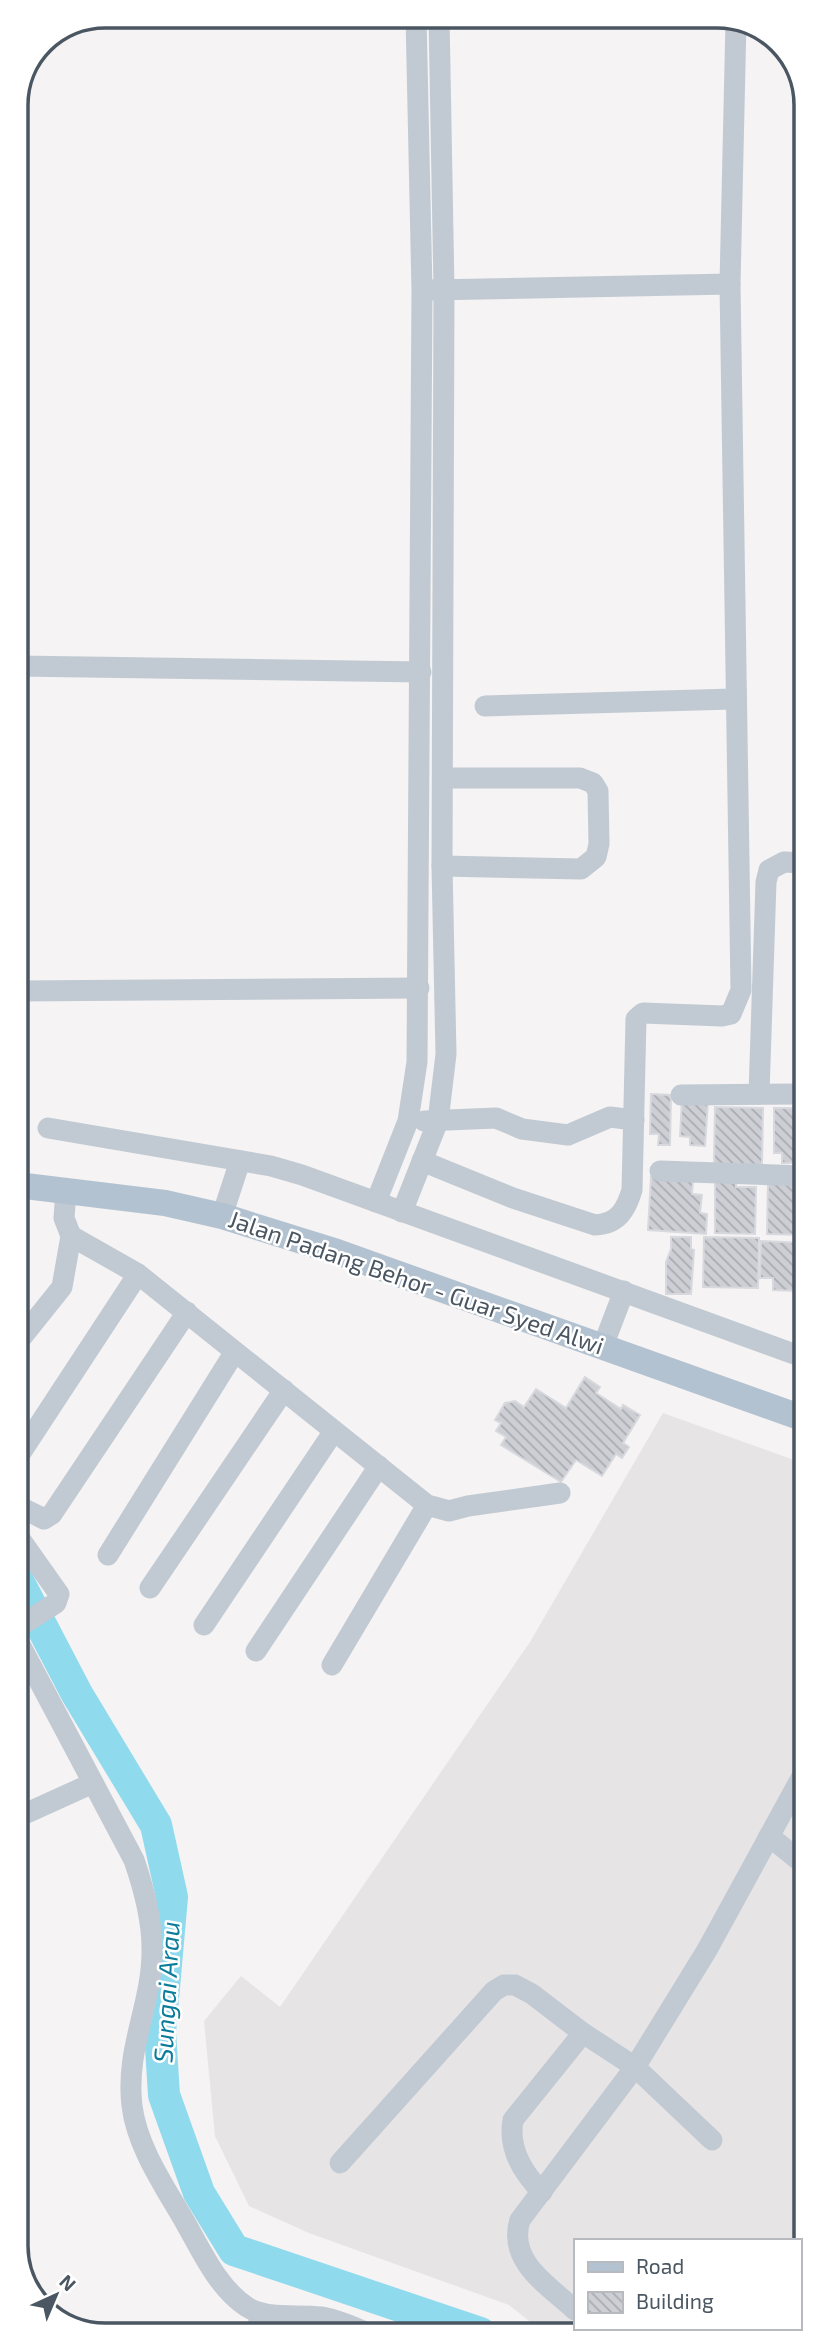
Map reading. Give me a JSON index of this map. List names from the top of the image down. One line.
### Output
{"streets":{"main road":["Jalan Padang Behor - Guar Syed Alwi"]},"water":["Sungai Arau"],"legend":["Road","Building"],"north":"top right"}
